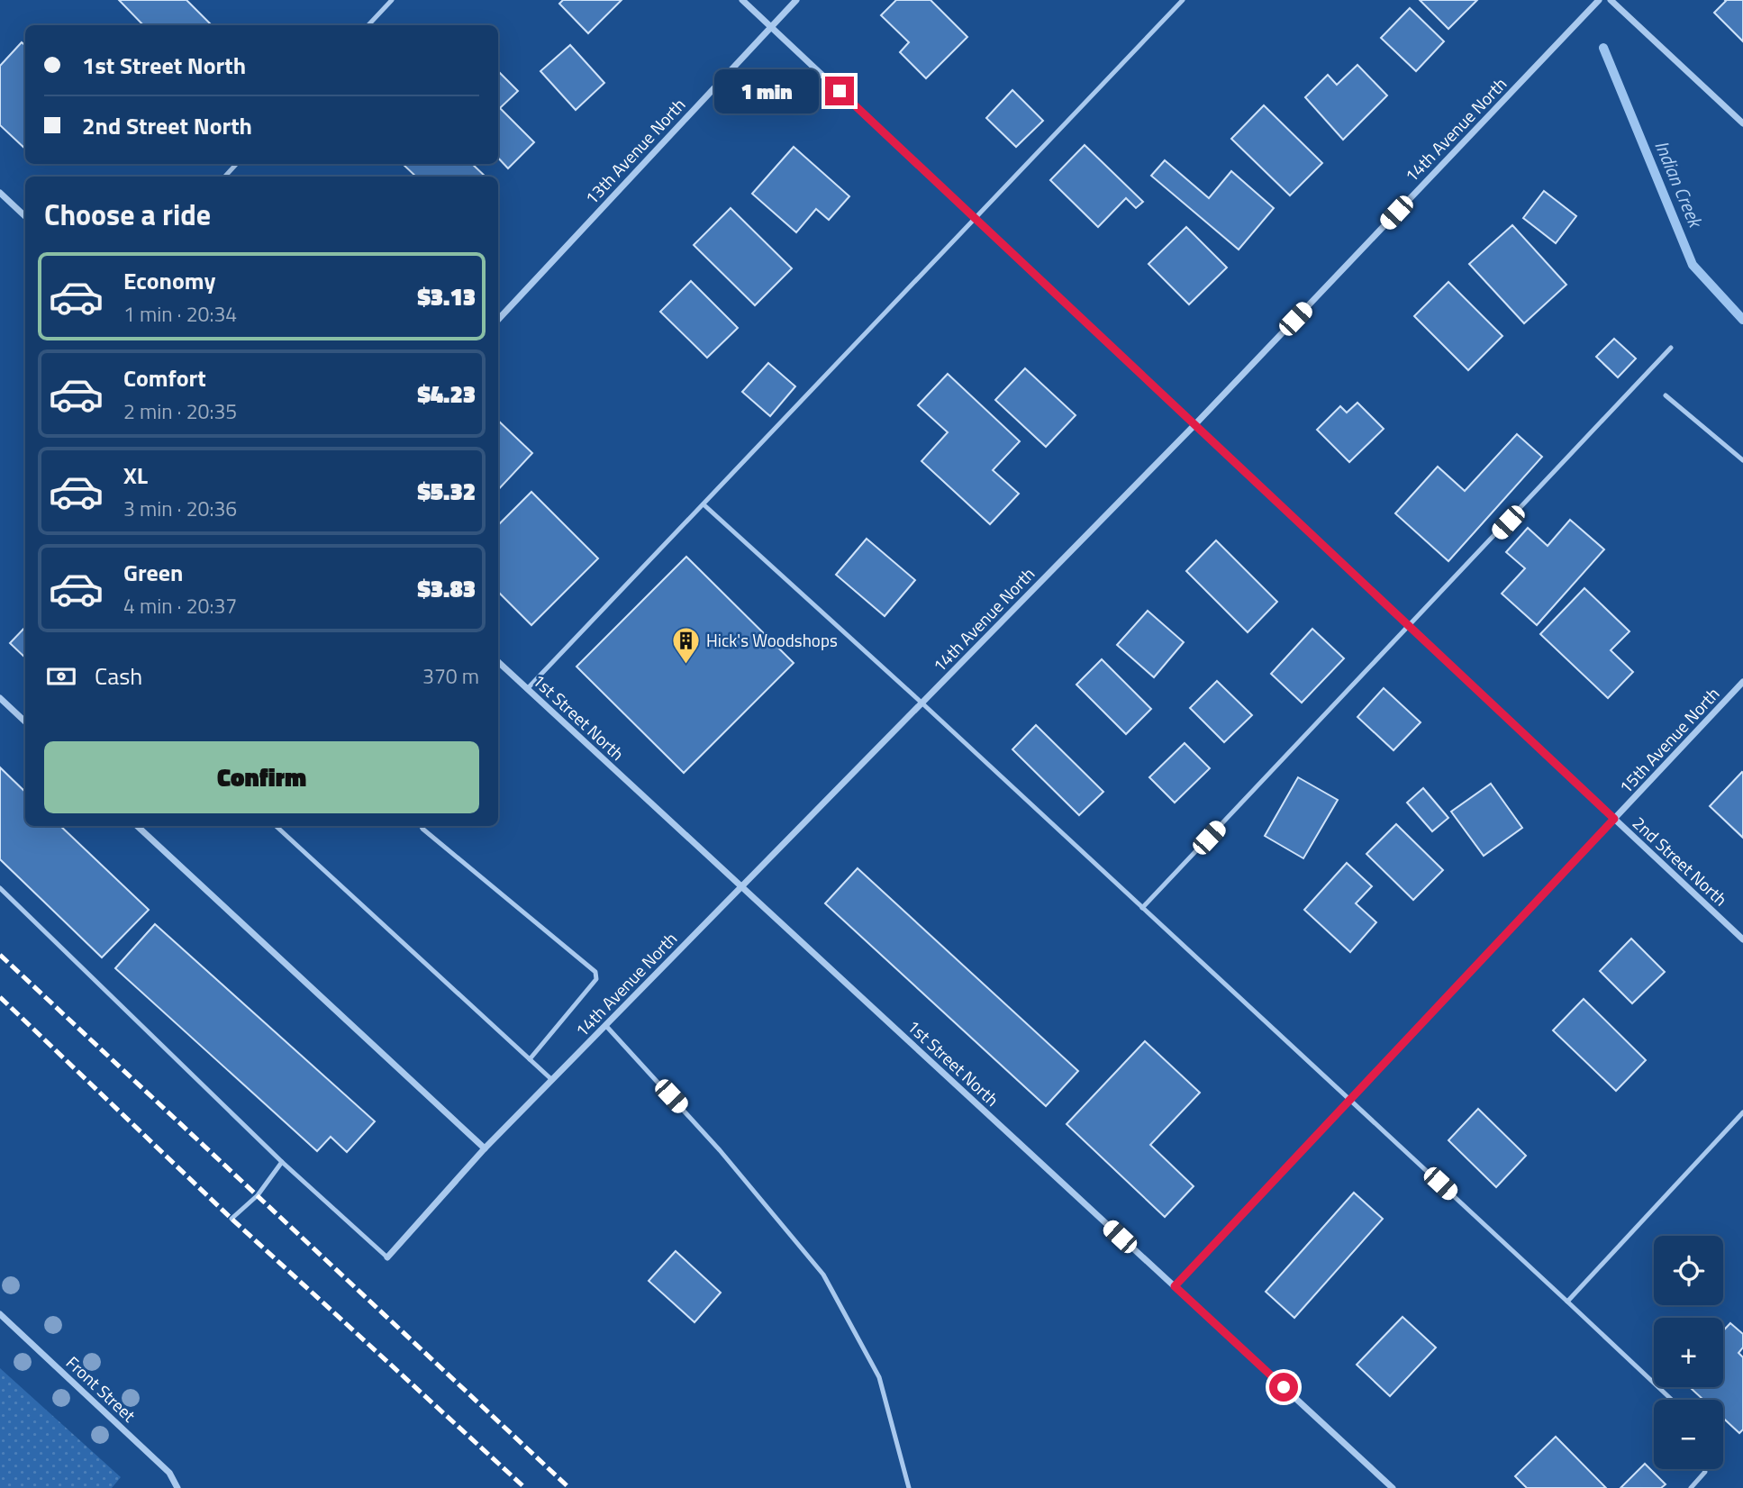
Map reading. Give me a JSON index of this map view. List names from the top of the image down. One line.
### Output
{"streets":{"street":["14th Avenue North","13th Avenue North","1st Street North","15th Avenue North","2nd Street North","Front Street"]},"crossings":[["14th Avenue North","1st Street North"],["14th Avenue North","2nd Street North"],["13th Avenue North","2nd Street North"],["1st Street North","15th Avenue North"],["15th Avenue North","2nd Street North"]],"water":["Indian Creek"],"places":{"building":["Hick's Woodshops"]},"page":{"banner":["1st Street North","2nd Street North"],"bubble":"1 min","heading":"Choose a ride","list":[{"name":"Economy","note":"1 min · 20:34","value":"$3.13"},{"name":"Comfort","note":"2 min · 20:35","value":"$4.23"},{"name":"XL","note":"3 min · 20:36","value":"$5.32"},{"name":"Green","note":"4 min · 20:37","value":"$3.83"}],"pay":["Cash","370 m"],"buttons":"Confirm","map_buttons":["+","−"]}}
